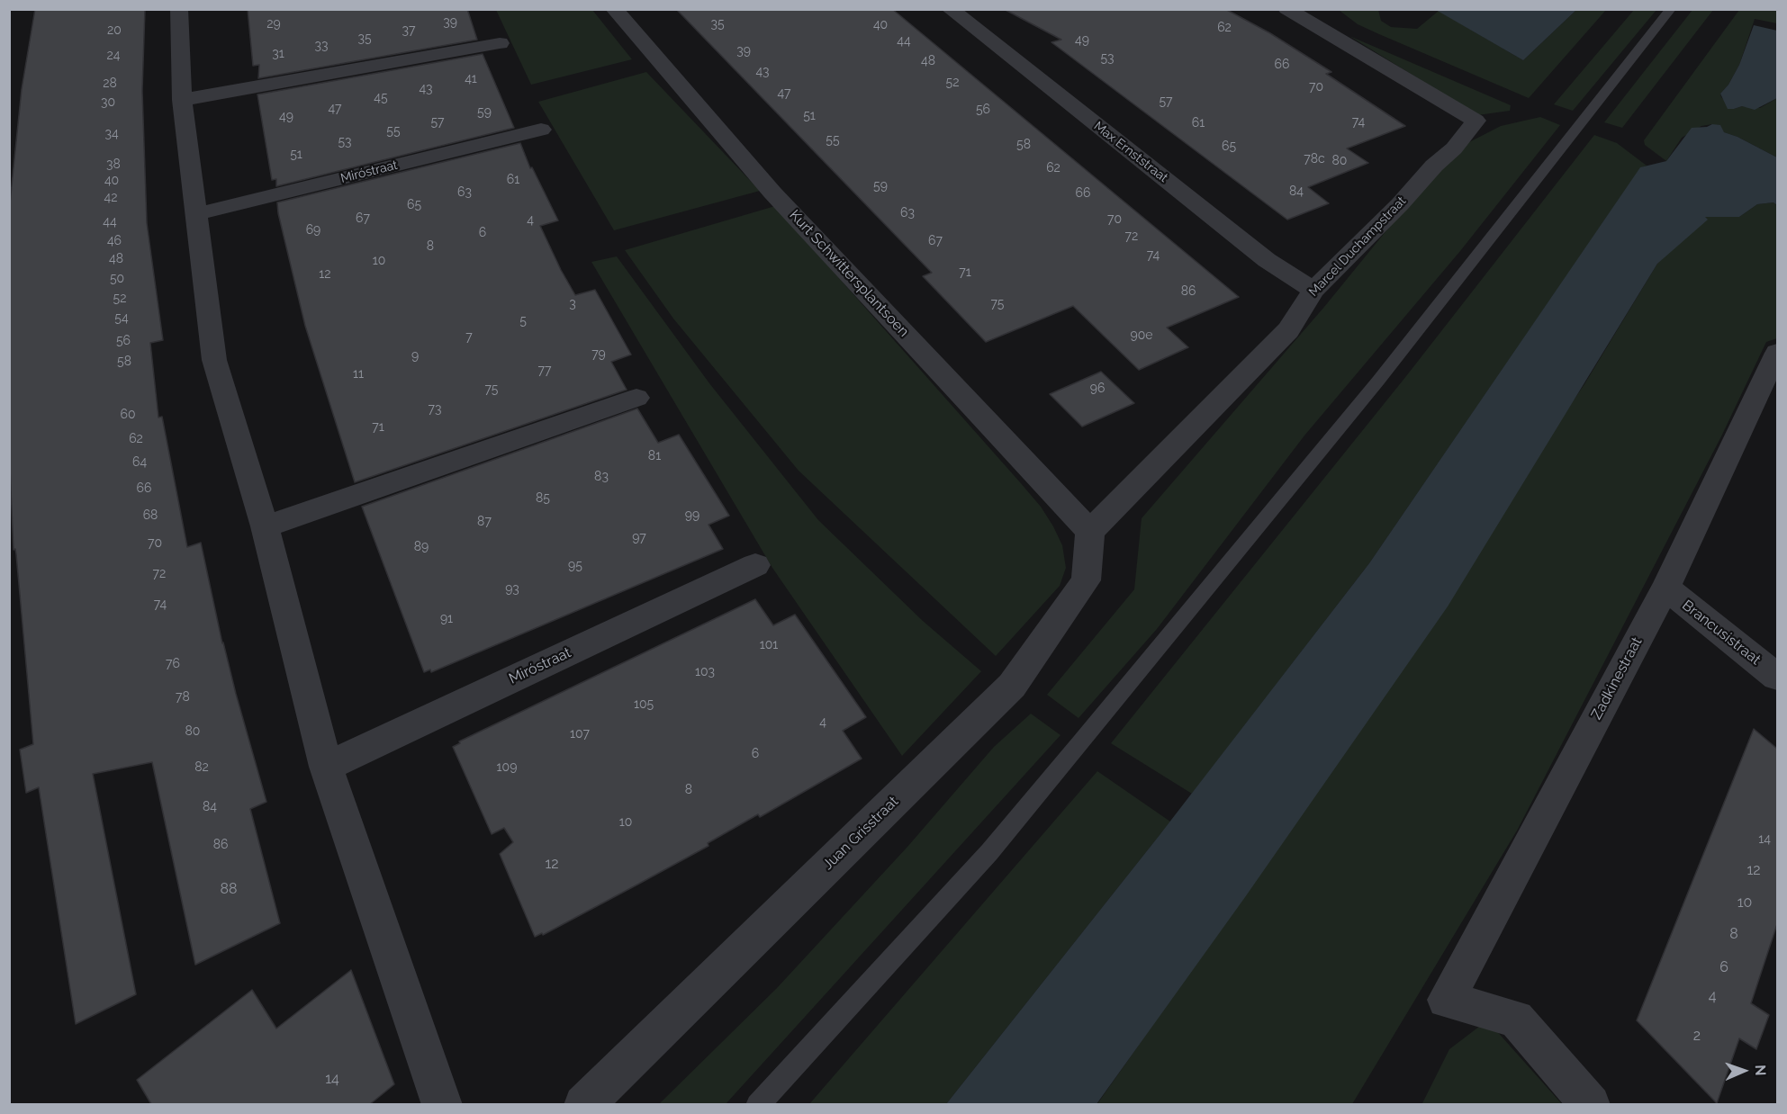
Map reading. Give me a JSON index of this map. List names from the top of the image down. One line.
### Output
{"streets":{"street":["Max Ernststraat","Miróstraat","Marcel Duchampstraat","Kurt Schwittersplantsoen","Brancusistraat","Zadkinestraat","Juan Grisstraat"]},"crossings":[["Max Ernststraat","Marcel Duchampstraat"],["Marcel Duchampstraat","Kurt Schwittersplantsoen"],["Marcel Duchampstraat","Juan Grisstraat"],["Kurt Schwittersplantsoen","Juan Grisstraat"],["Brancusistraat","Zadkinestraat"]],"house_numbers":["39","29","35","40","62","20","37","35","49","44","33","39","31","24","53","48","66","43","41","52","28","70","43","47","45","57","30","47","56","59","51","49","57","74","61","55","34","55","53","58","65","51","78c","80","38","62","61","40","59","84","63","66","42","65","63","67","70","4","44","69","6","72","46","67","8","74","48","10","71","12","50","86","52","3","75","54","5","90e","7","56","79","9","58","77","11","96","75","73","60","71","62","81","64","83","66","85","68","99","87","97","70","89","95","72","93","74","91","101","76","103","78","105","4","80","107","6","82","109","8","84","10","14","86","12","12","88","10","8","6","4","2","14"],"north":"right"}
